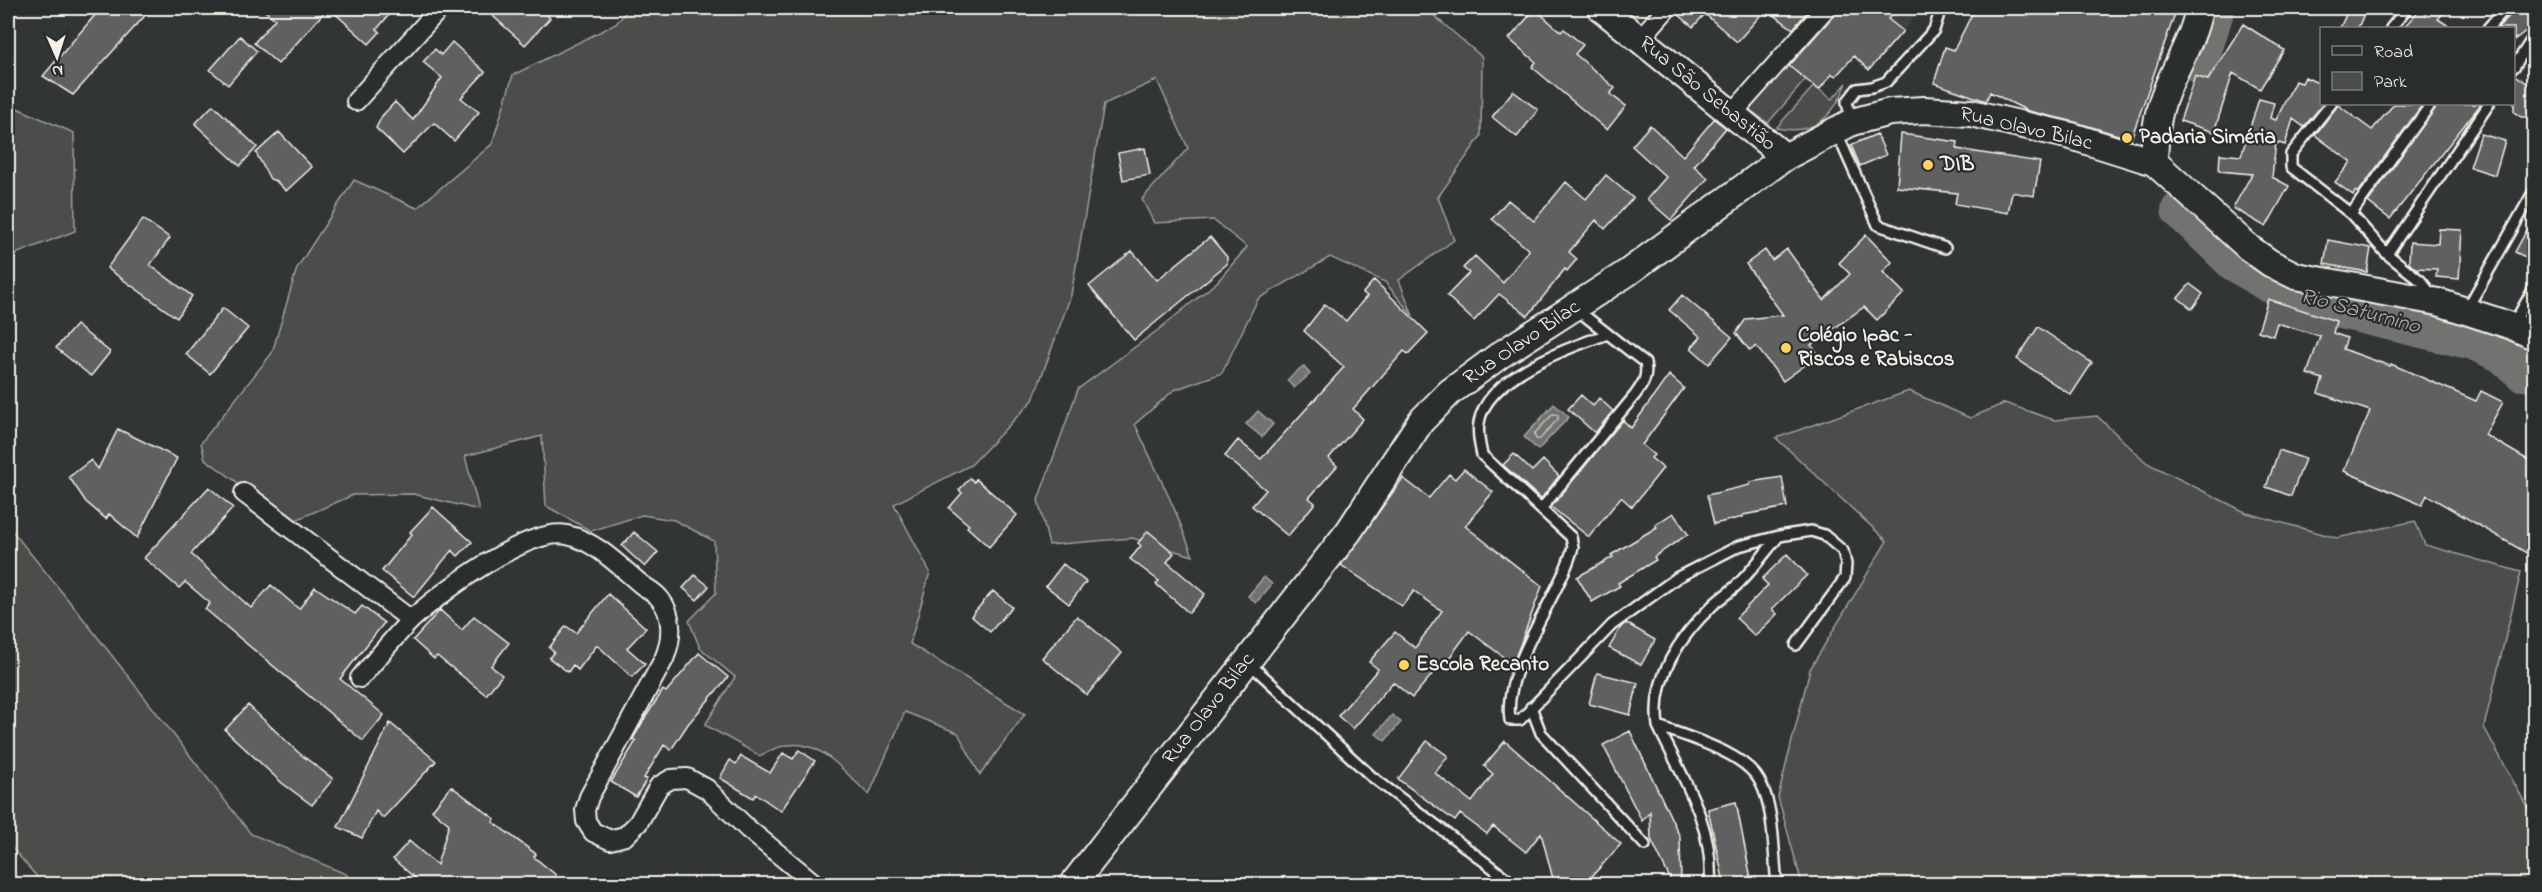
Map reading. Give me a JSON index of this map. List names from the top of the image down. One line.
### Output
{"streets":{"main road":["Rua São Sebastião","Rua Olavo Bilac"]},"crossings":[["Rua São Sebastião","Rua Olavo Bilac"]],"water":["Rio Saturnino"],"places":["Padaria Siméria","DIB","Colégio Ipac - Riscos e Rabiscos","Escola Recanto"],"legend":["Road","Park"],"north":"bottom"}
